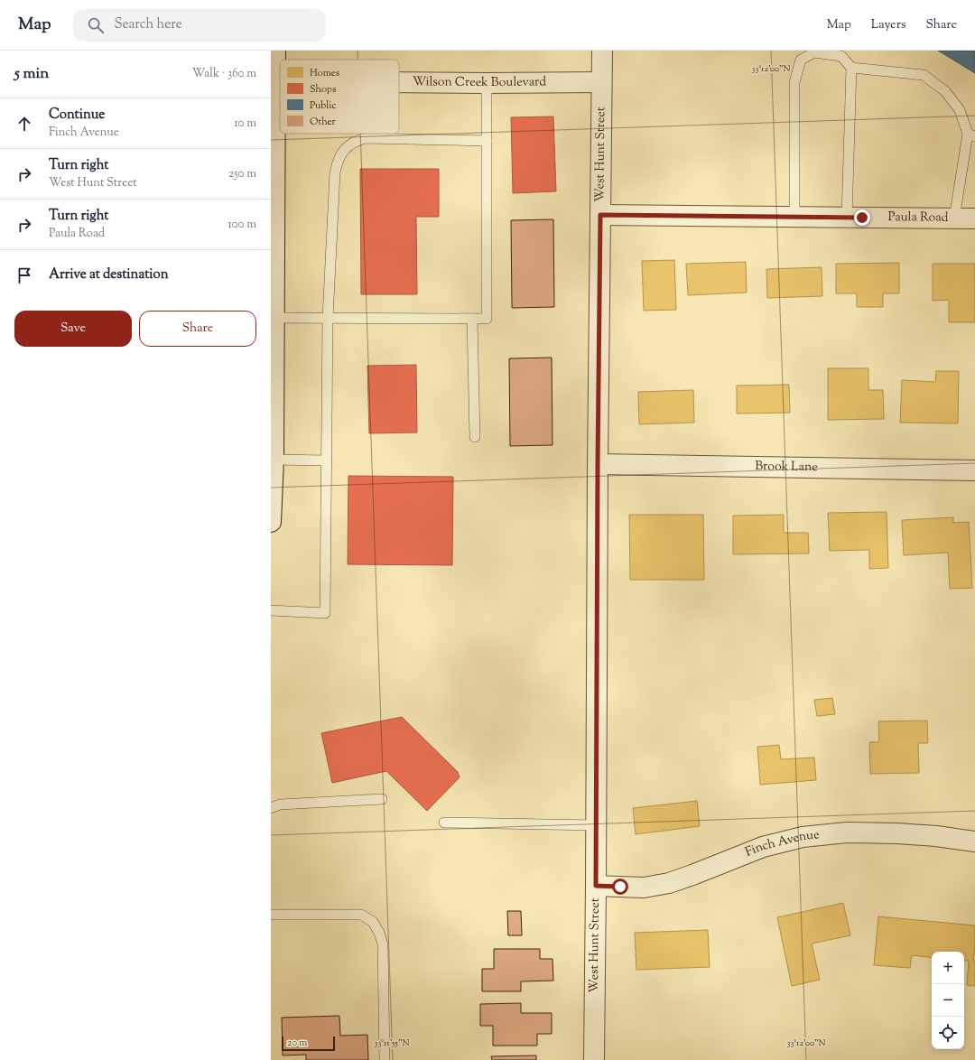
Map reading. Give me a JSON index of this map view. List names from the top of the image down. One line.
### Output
{"streets":{"street":["Wilson Creek Boulevard","West Hunt Street","Paula Road","Brook Lane","Finch Avenue"]},"crossings":[["Wilson Creek Boulevard","West Hunt Street"],["West Hunt Street","Paula Road"],["West Hunt Street","Brook Lane"],["West Hunt Street","Finch Avenue"]],"legend":["Homes","Shops","Public","Other"],"scale_bar":"20 m","page":{"header":"Map","search":"Search here","nav":["Map","Layers","Share"],"heading":["5 min","Walk · 360 m"],"list":[["Continue","Finch Avenue","10 m"],["Turn right","West Hunt Street","250 m"],["Turn right","Paula Road","100 m"],"Arrive at destination"],"buttons":["Save","Share"],"map_buttons":["+","−"],"scale":"20 m"},"coordinates":["33°12'00\"N","33°11'55\"N"]}
